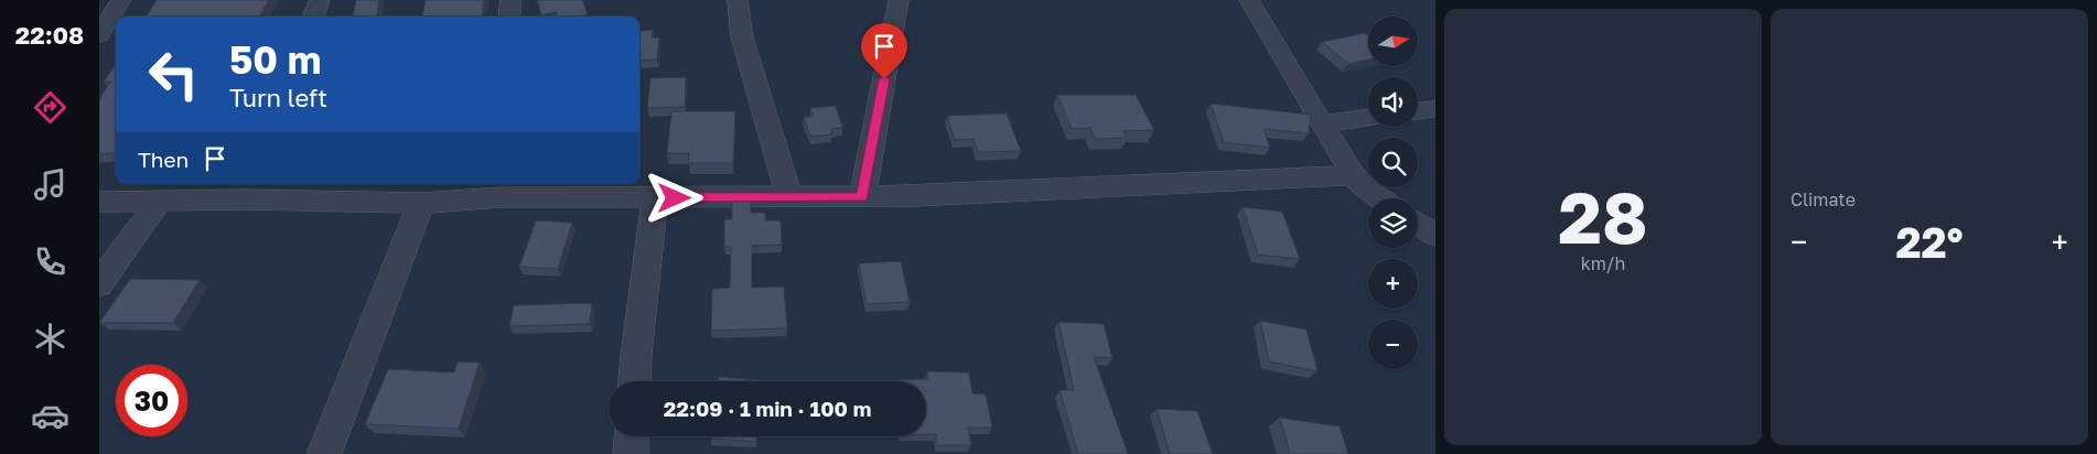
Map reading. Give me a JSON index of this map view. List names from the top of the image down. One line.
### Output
{"north":"right","page":{"tabs":"22:08","tile":[["28","km/h"],"Climate"],"map_buttons":["+","−"],"turn":["50 m","Turn left"],"then":"Then","heat":["−","22°","+"],"limit":"30","trip":"22:09 · 1 min · 100 m"}}
